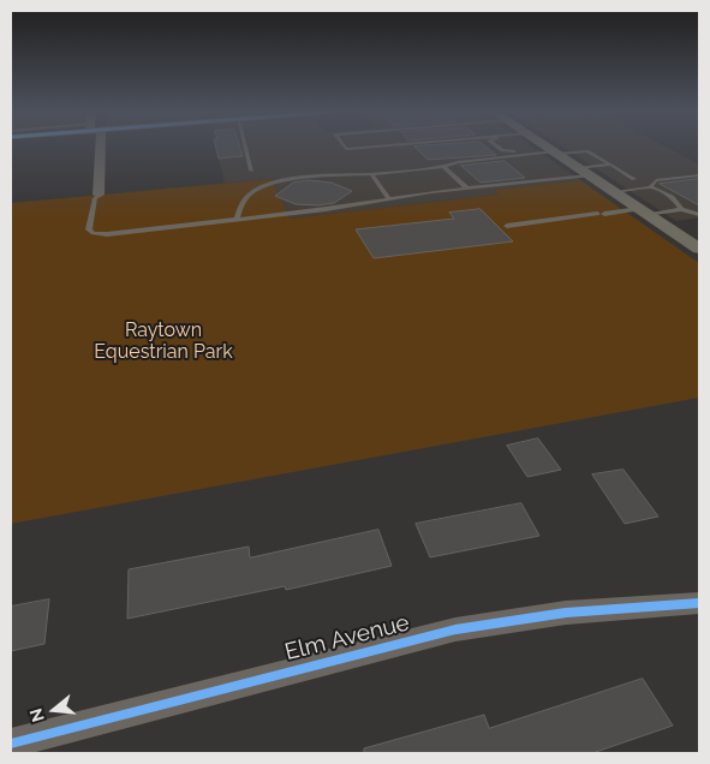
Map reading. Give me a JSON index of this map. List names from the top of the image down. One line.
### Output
{"streets":{"street":["Elm Avenue"]},"parks":["Raytown Equestrian Park"],"north":"left"}
